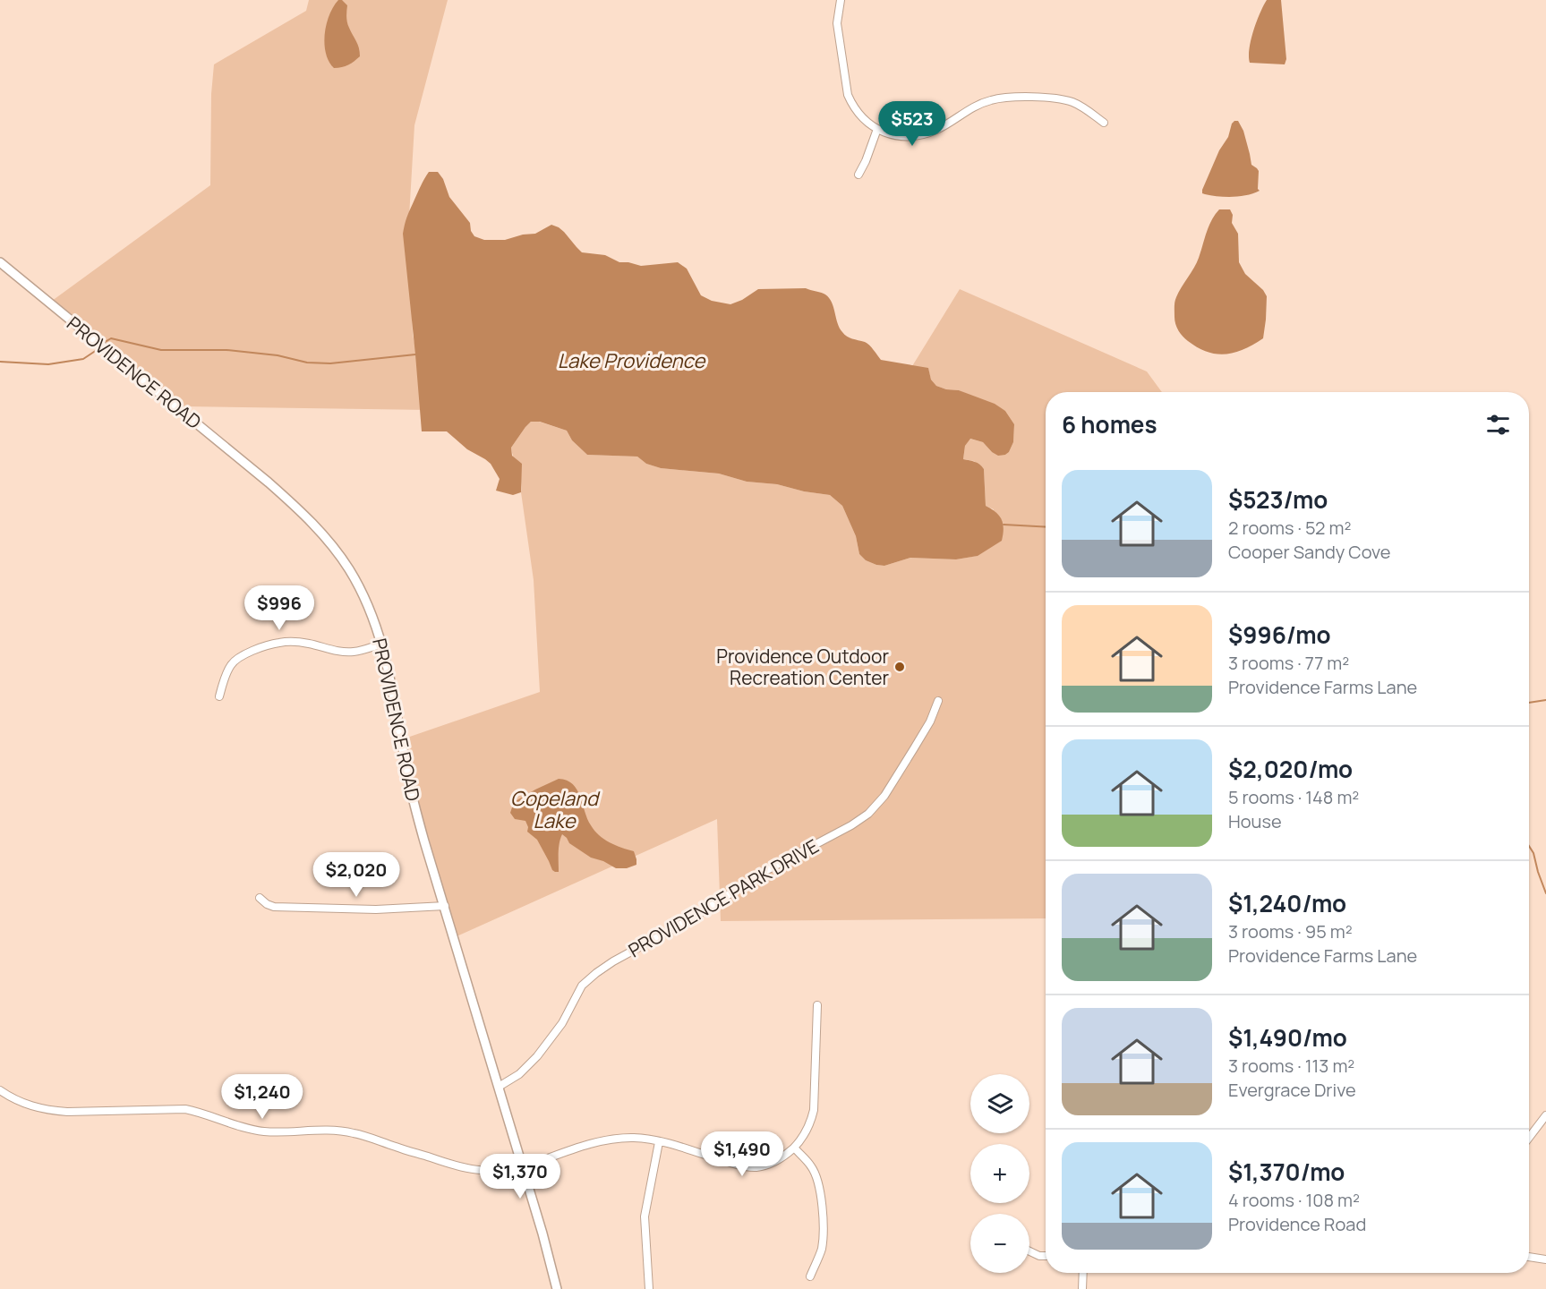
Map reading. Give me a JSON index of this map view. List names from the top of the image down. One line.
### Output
{"streets":{"street":["PROVIDENCE ROAD","PROVIDENCE PARK DRIVE"]},"crossings":[["PROVIDENCE ROAD","PROVIDENCE PARK DRIVE"]],"water":["Lake Providence","Copeland Lake"],"places":["Providence Outdoor Recreation Center"],"page":{"price":["$523","$996","$2,020","$1,240","$1,490","$1,370"],"heading":"6 homes","list":[{"name":"$523/mo","note":"2 rooms · 52 m² · Cooper Sandy Cove"},{"name":"$996/mo","note":"3 rooms · 77 m² · Providence Farms Lane"},{"name":"$2,020/mo","note":"5 rooms · 148 m² · House"},{"name":"$1,240/mo","note":"3 rooms · 95 m² · Providence Farms Lane"},{"name":"$1,490/mo","note":"3 rooms · 113 m² · Evergrace Drive"},{"name":"$1,370/mo","note":"4 rooms · 108 m² · Providence Road"}],"map_buttons":["+","−"]}}
